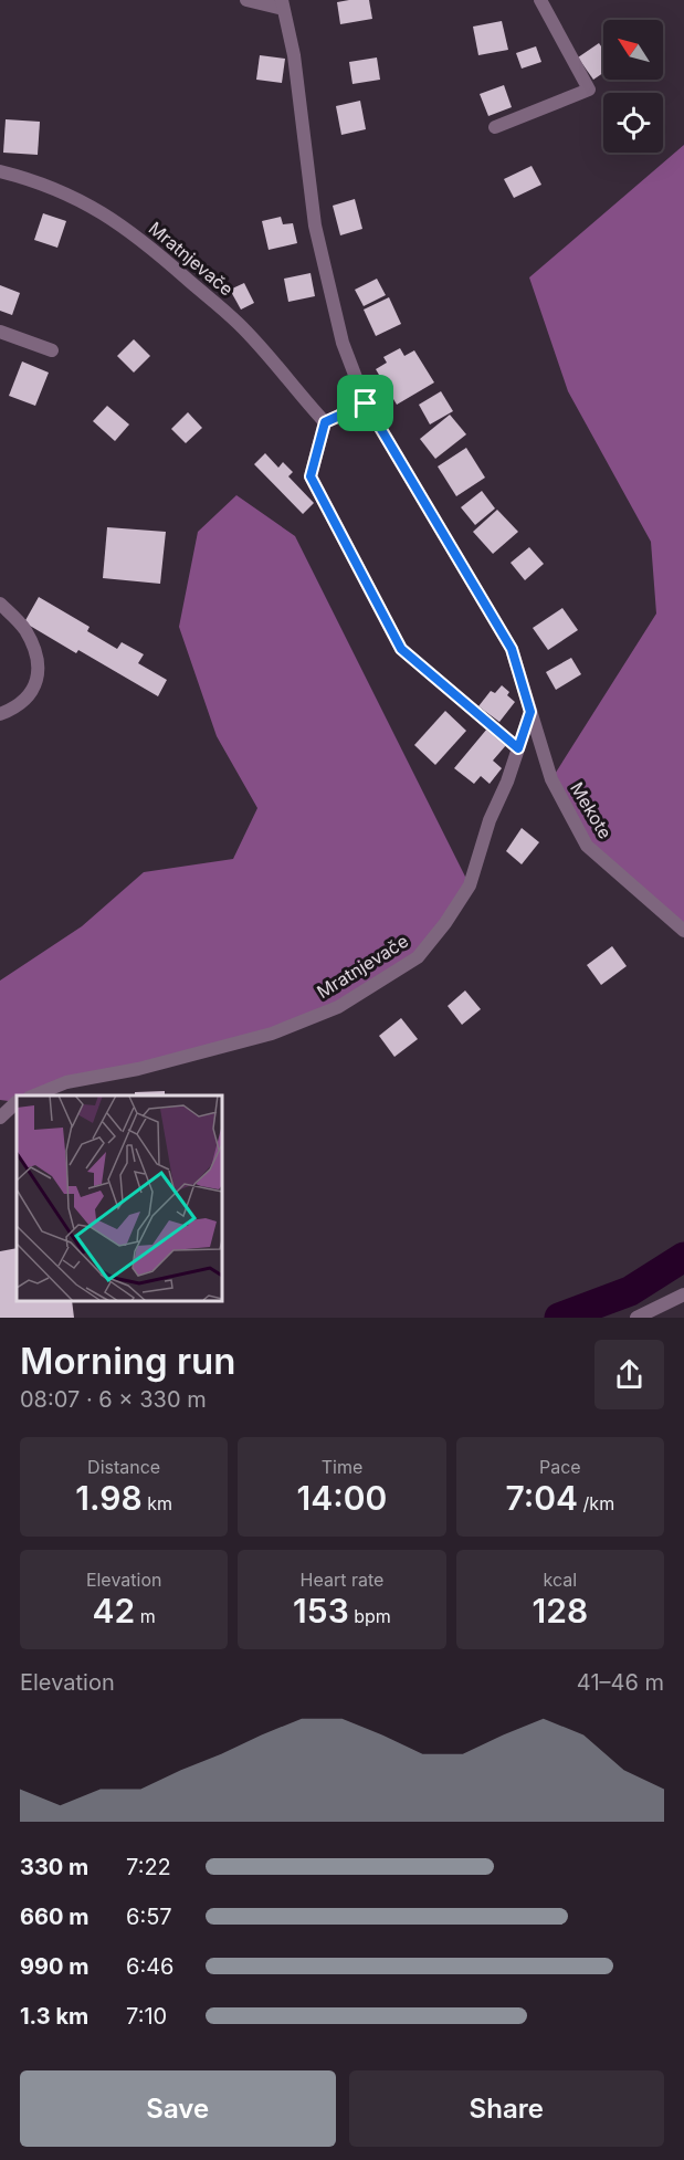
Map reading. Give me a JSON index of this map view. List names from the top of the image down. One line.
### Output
{"streets":{"street":["Mratnjevače","Mekote"]},"crossings":[["Mratnjevače","Mekote"]],"north":"top left","page":{"heading":["Morning run","08:07 · 6 × 330 m"],"stats":[["Distance","1.98 km"],["Time","14:00"],["Pace","7:04 /km"],["Elevation","42 m"],["Heart rate","153 bpm"],["kcal","128"]],"chart":["Elevation","41–46 m"],"list":[{"name":"330 m","note":"7:22"},{"name":"660 m","note":"6:57"},{"name":"990 m","note":"6:46"},{"name":"1.3 km","note":"7:10"}],"buttons":["Save","Share"]}}
